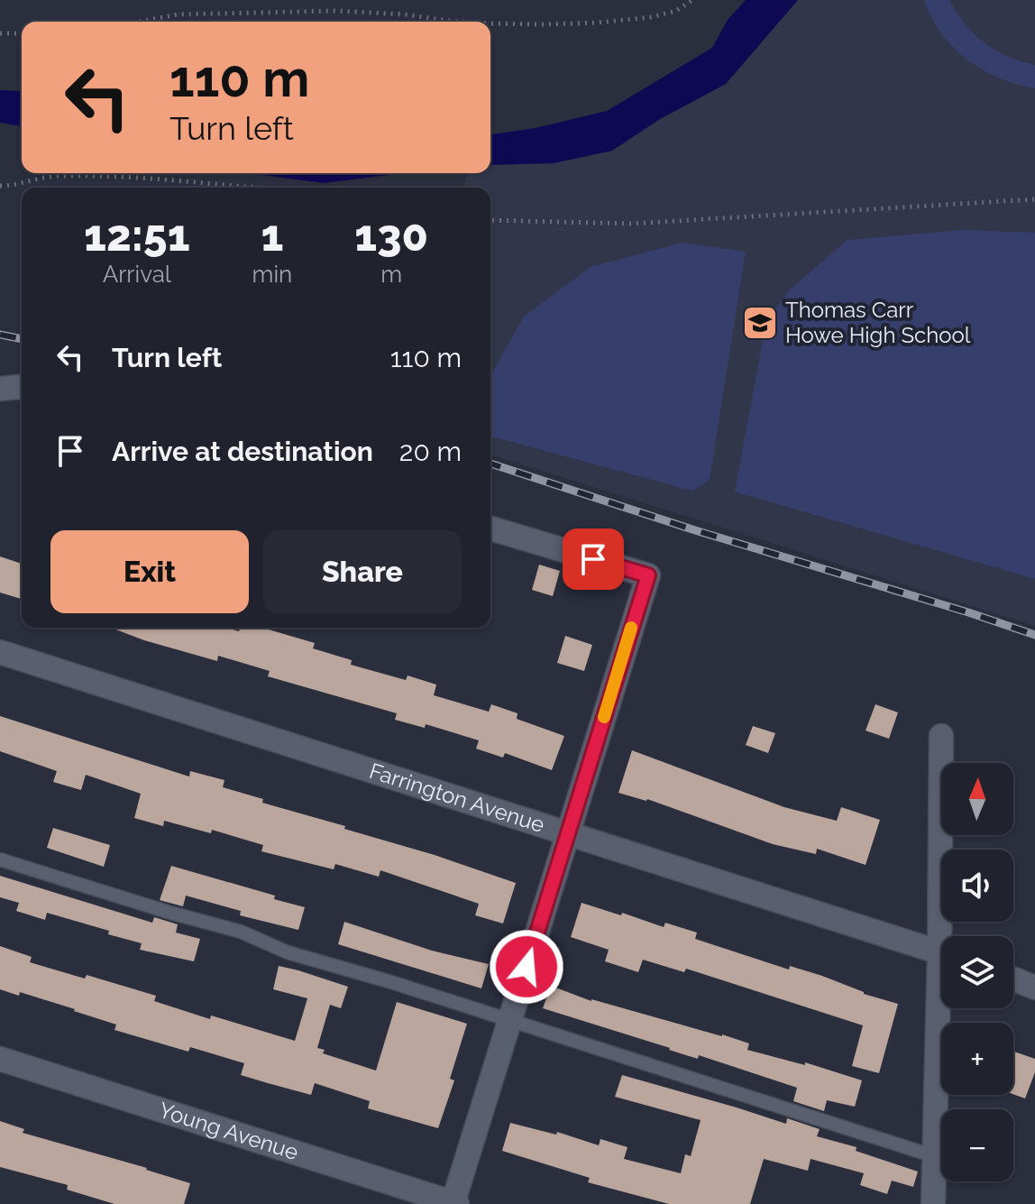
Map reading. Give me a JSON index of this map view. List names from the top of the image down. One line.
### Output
{"streets":{"street":["Farrington Avenue","Young Avenue"]},"places":{"school or university":["Thomas Carr Howe High School"]},"north":"top","page":{"turn":["110 m","Turn left"],"eta":["12:51","Arrival","1","min","130","m"],"list":[{"name":"Turn left","value":"110 m"},{"name":"Arrive at destination","value":"20 m"}],"buttons":["Exit","Share"],"map_buttons":["+","−"]}}
